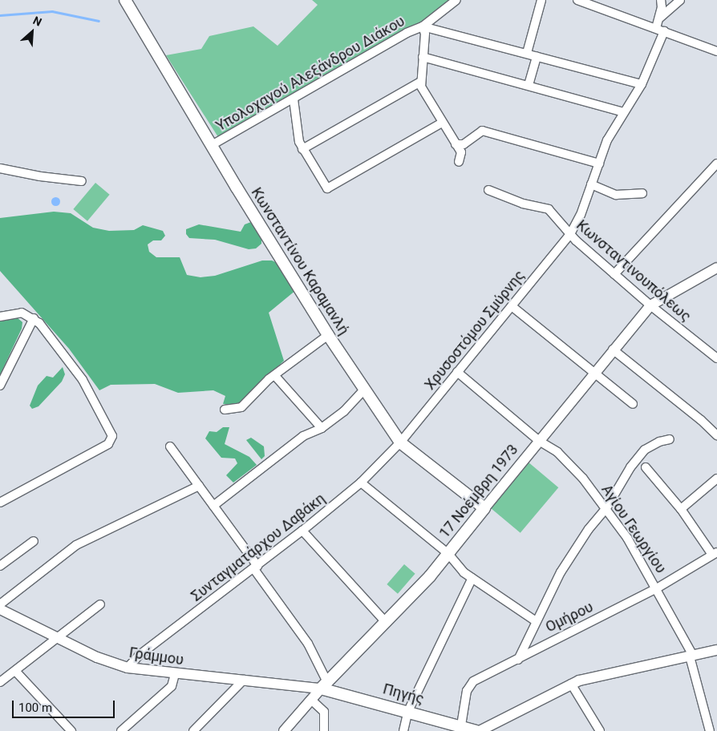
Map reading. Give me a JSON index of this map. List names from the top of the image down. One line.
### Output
{"streets":{"main road":["Κωνσταντίνου Καραμανλή","17 Νοέμβρη 1973","Πηγής"],"street":["Υπολοχαγού Αλεξάνδρου Διάκου","Κωνσταντινουπόλεως","Χρυσοστόμου Σμύρνης","Αγίου Γεωργίου","Συνταγματάρχου Δαβάκη","Ομήρου","Γράμμου"]},"crossings":[["Υπολοχαγού Αλεξάνδρου Διάκου","Κωνσταντίνου Καραμανλή"],["Κωνσταντίνου Καραμανλή","Χρυσοστόμου Σμύρνης"],["Κωνσταντίνου Καραμανλή","17 Νοέμβρη 1973"],["Κωνσταντίνου Καραμανλή","Συνταγματάρχου Δαβάκη"],["Κωνσταντινουπόλεως","Χρυσοστόμου Σμύρνης"],["Κωνσταντινουπόλεως","17 Νοέμβρη 1973"],["Χρυσοστόμου Σμύρνης","Αγίου Γεωργίου"],["Χρυσοστόμου Σμύρνης","Συνταγματάρχου Δαβάκη"],["17 Νοέμβρη 1973","Αγίου Γεωργίου"],["17 Νοέμβρη 1973","Γράμμου"],["17 Νοέμβρη 1973","Πηγής"],["Αγίου Γεωργίου","Ομήρου"],["Συνταγματάρχου Δαβάκη","Γράμμου"],["Ομήρου","Πηγής"],["Γράμμου","Πηγής"]],"scale_bar":"100 m","north":"top right"}
